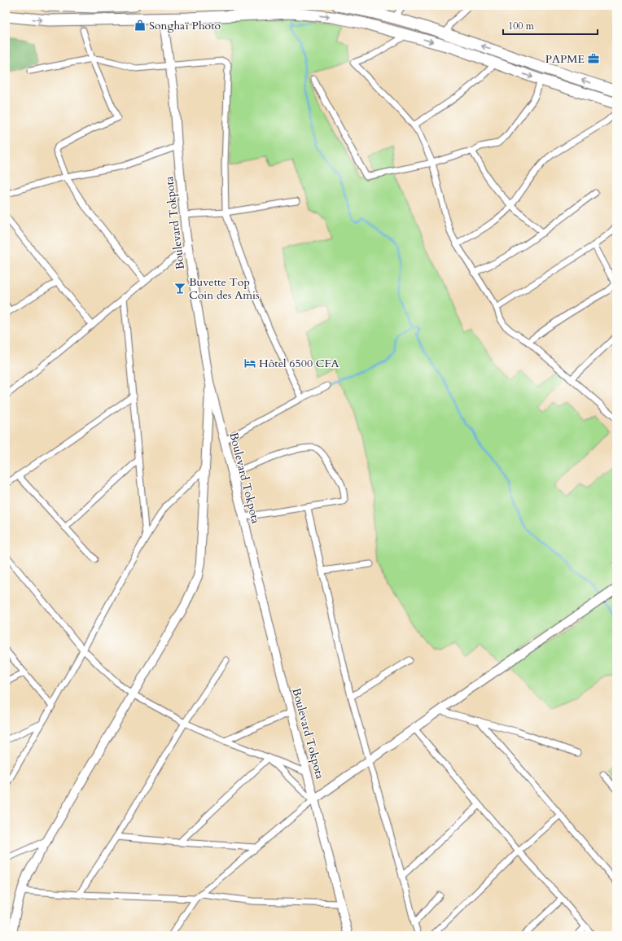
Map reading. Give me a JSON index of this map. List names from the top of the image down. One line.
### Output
{"streets":{"street":["Boulevard Tokpota"]},"places":{"shop":["Songhaï Photo"],"office":["PAPME"],"bar":["Buvette Top Coin des Amis"],"hotel":["Hôtel 6500 CFA"]},"scale_bar":"100 m"}
